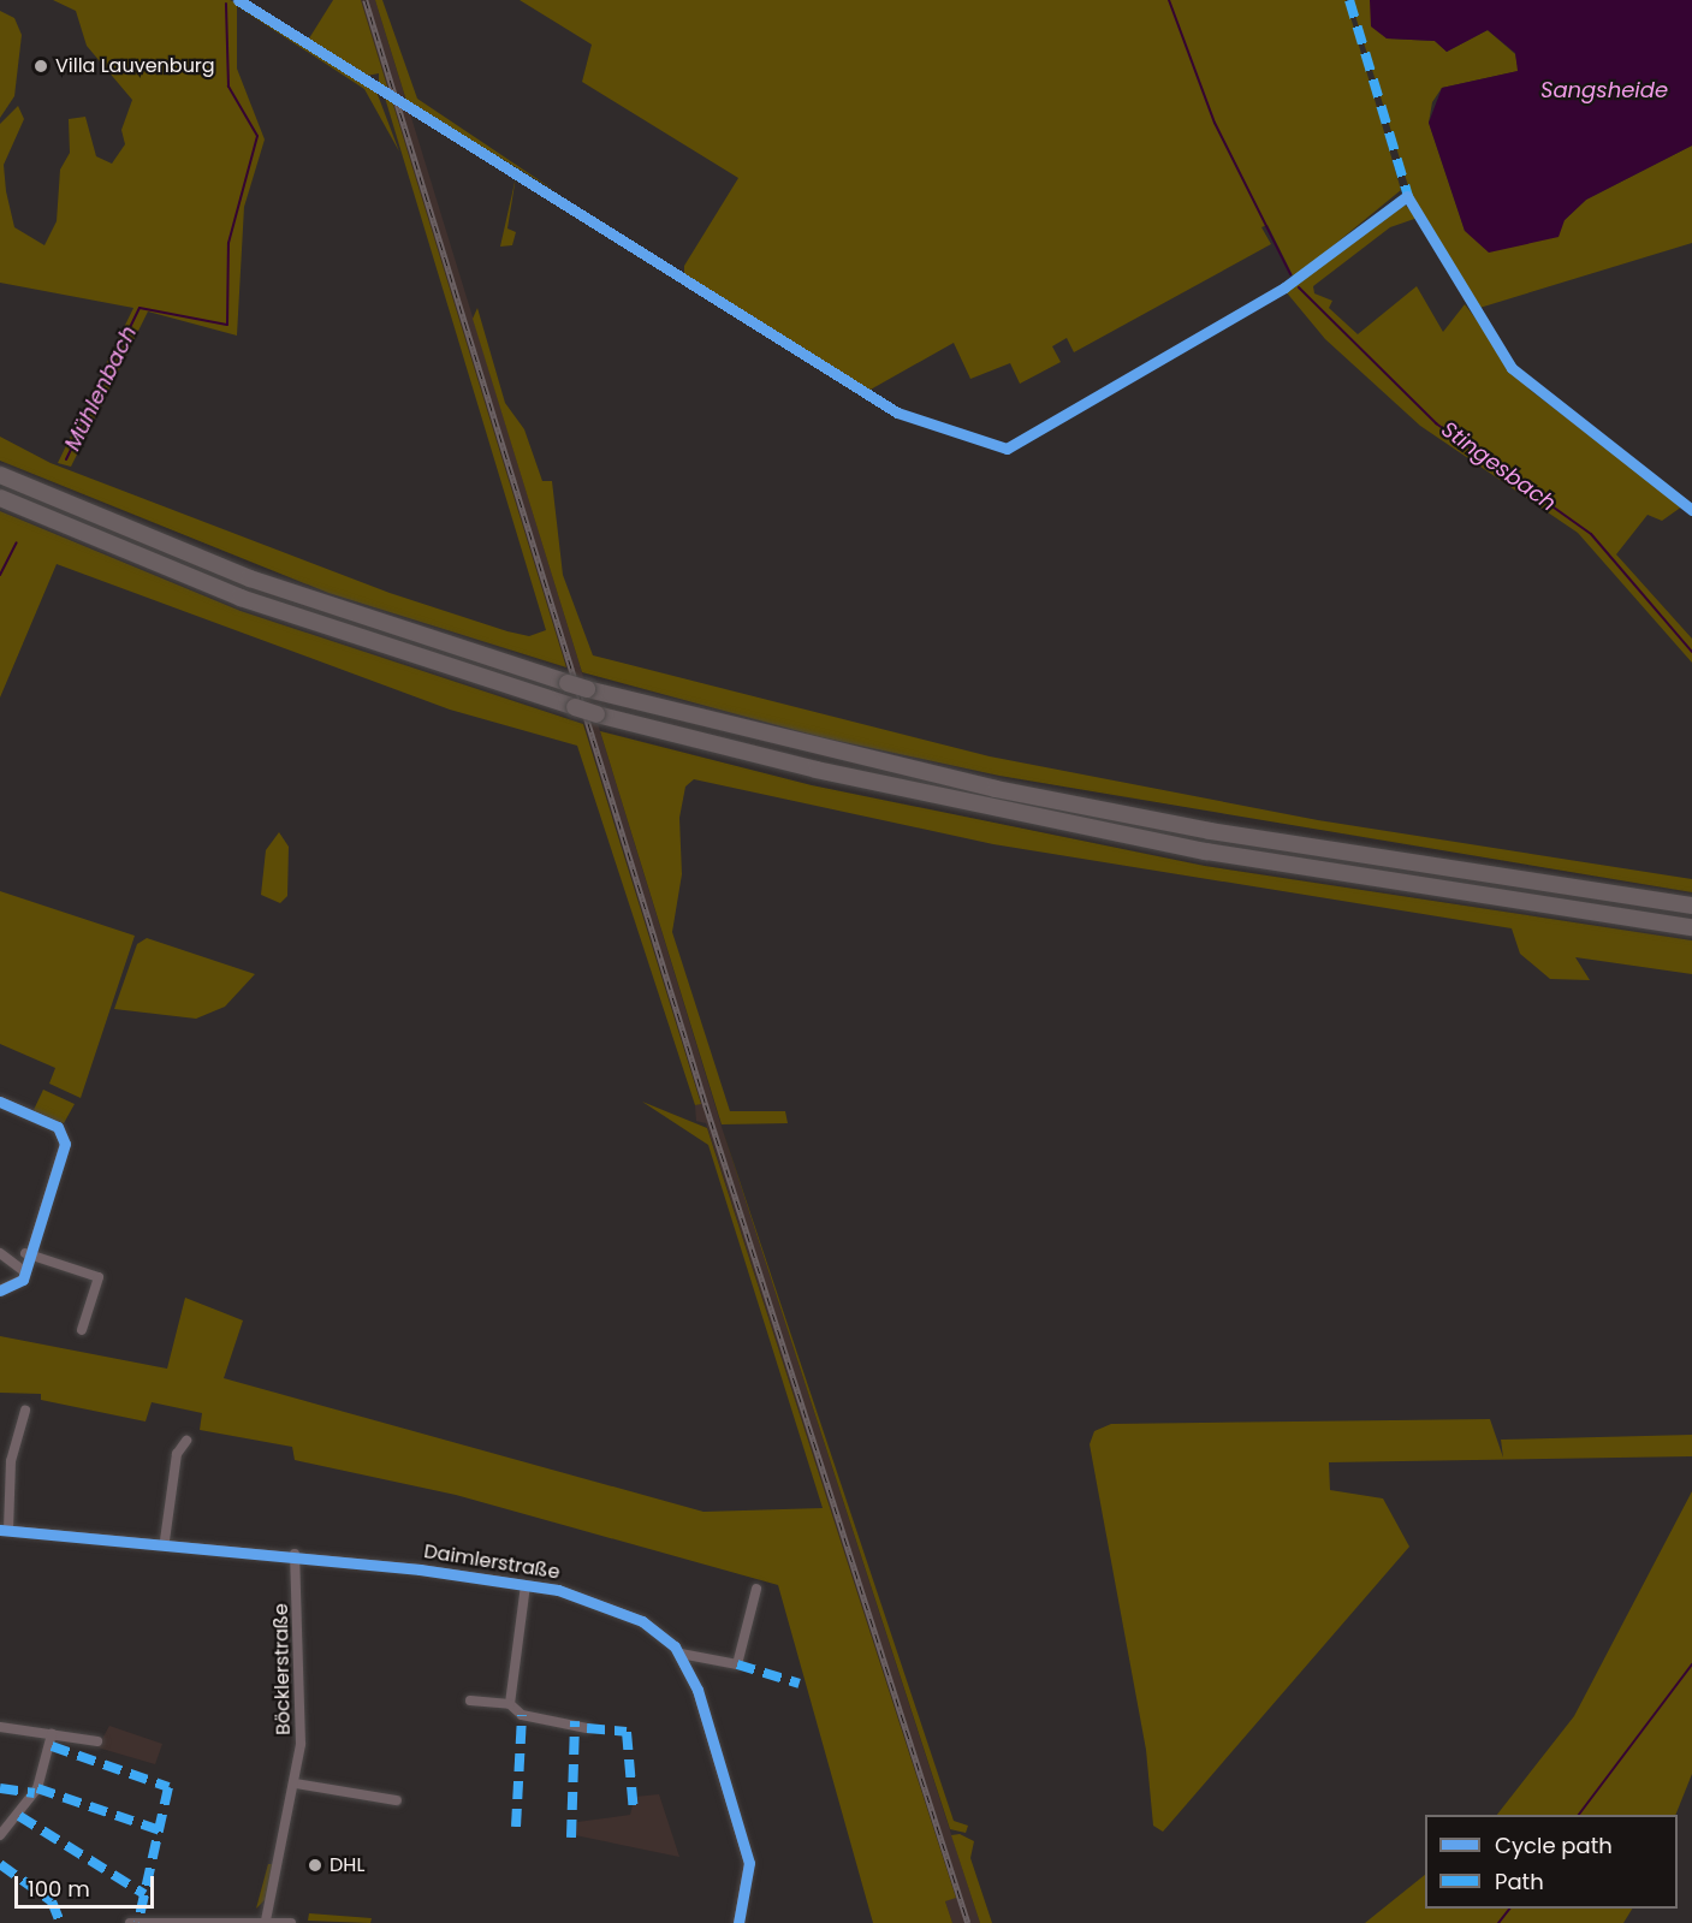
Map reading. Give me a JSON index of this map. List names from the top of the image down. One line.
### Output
{"streets":{"street":["Daimlerstraße","Böcklerstraße"]},"crossings":[["Daimlerstraße","Böcklerstraße"]],"water":["Sangsheide","Mühlenbach","Stingesbach"],"places":["Villa Lauvenburg","DHL"],"legend":["Cycle path","Path"],"scale_bar":"100 m"}
